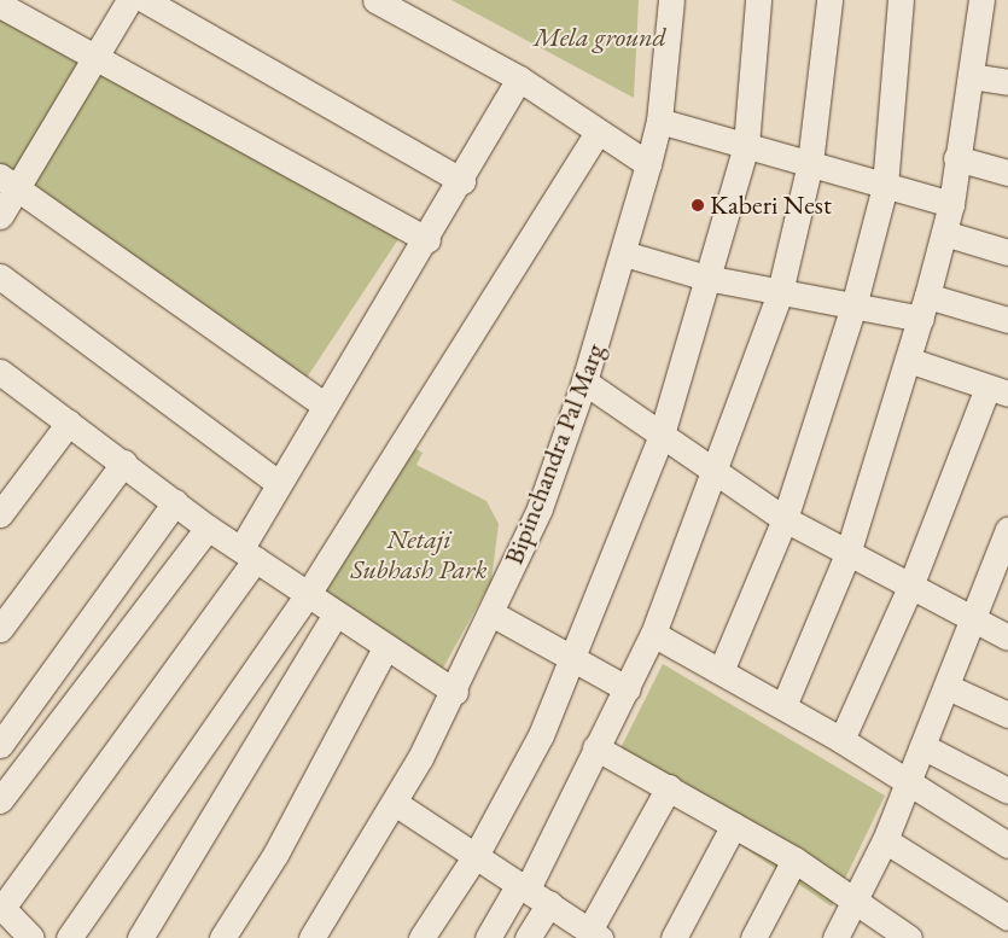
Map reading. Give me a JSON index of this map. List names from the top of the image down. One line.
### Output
{"streets":{"street":["Bipinchandra Pal Marg"]},"parks":["Mela ground","Netaji Subhash Park"],"places":["Kaberi Nest"]}
